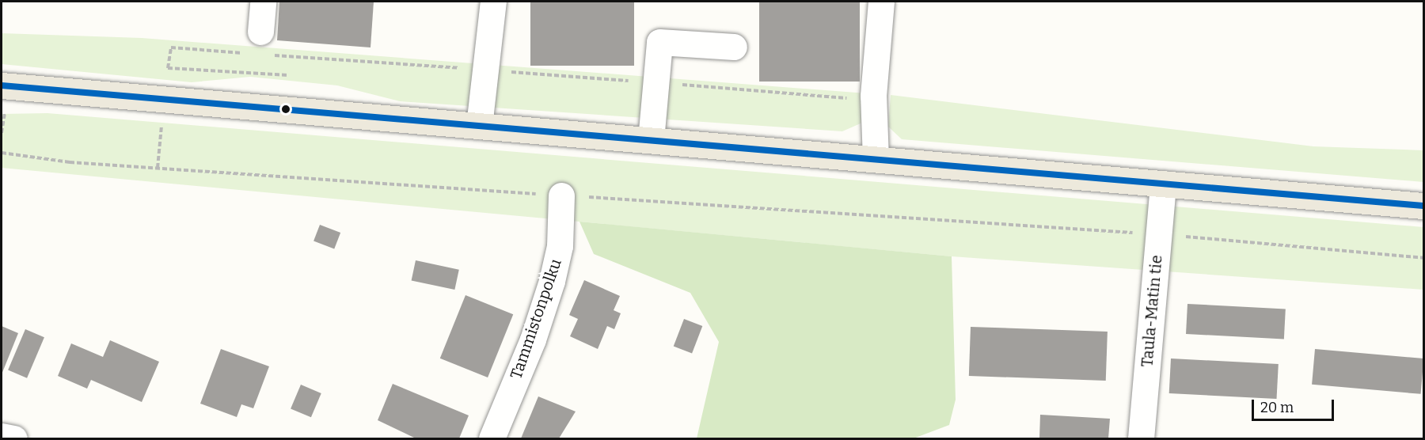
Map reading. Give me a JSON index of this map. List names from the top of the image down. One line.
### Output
{"streets":{"street":["Taula-Matin tie","Tammistonpolku"]},"scale_bar":"20 m"}
